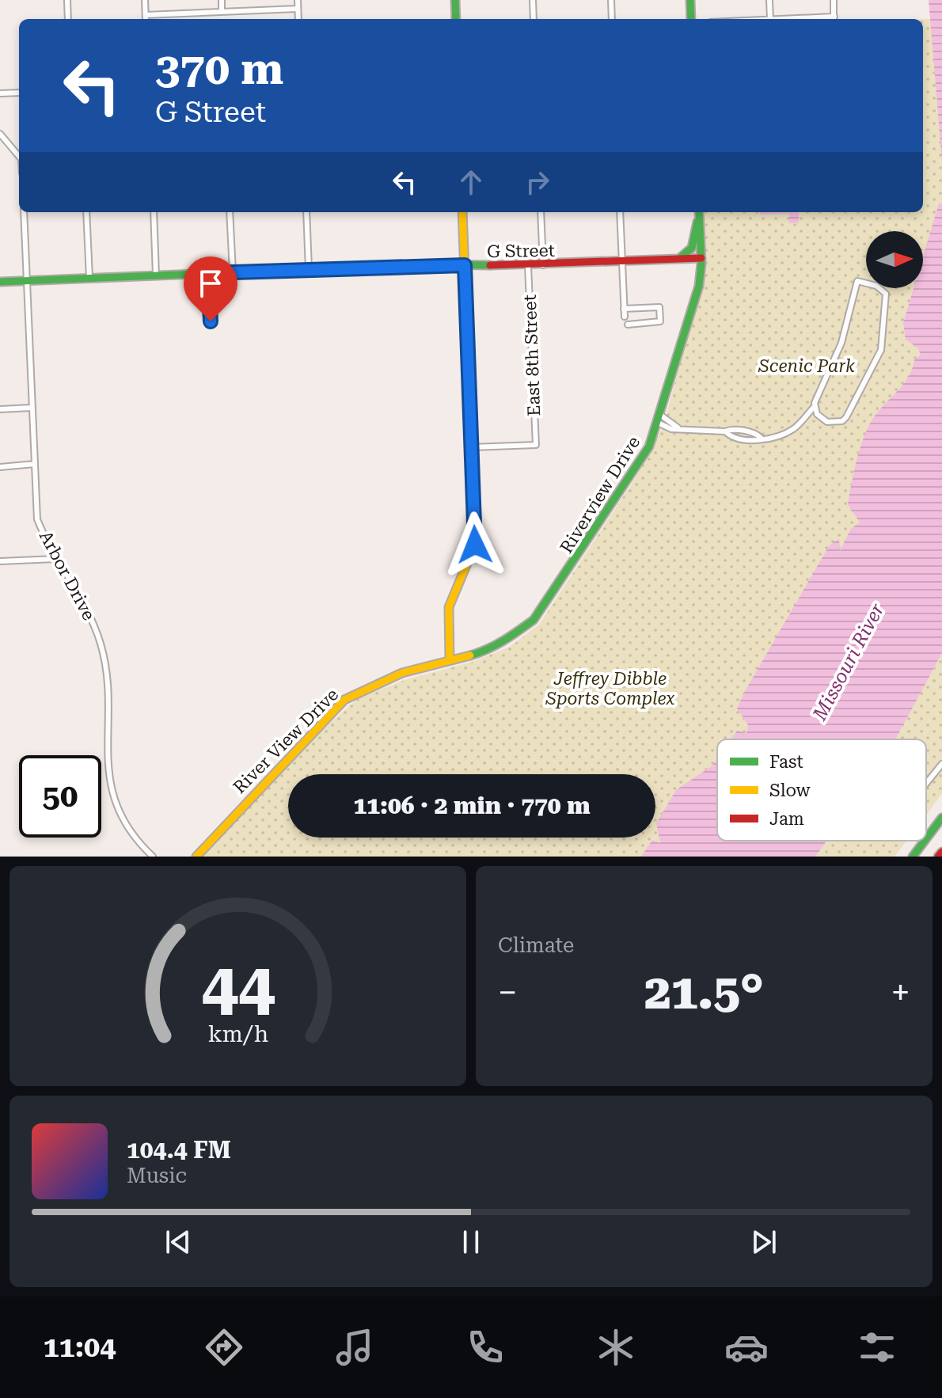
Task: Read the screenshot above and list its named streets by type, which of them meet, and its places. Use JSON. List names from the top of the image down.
{
  "streets": {
    "main road": ["G Street", "Riverview Drive", "River View Drive"],
    "street": ["East 8th Street", "Arbor Drive"]
  },
  "crossings": [
    ["G Street", "East 8th Street"],
    ["G Street", "Riverview Drive"],
    ["G Street", "Arbor Drive"],
    ["Riverview Drive", "River View Drive"]
  ],
  "water": ["Missouri River"],
  "parks": ["Scenic Park", "Jeffrey Dibble Sports Complex"],
  "legend": ["Fast", "Slow", "Jam"],
  "north": "right",
  "page": {
    "turn": ["370 m", "G Street"],
    "limit": "50",
    "trip": "11:06 · 2 min · 770 m",
    "tile": "Climate",
    "heat": ["−", "21.5°", "+"],
    "song": ["104.4 FM", "Music"],
    "tabs": "11:04",
    "gauge": ["44", "km/h"]
  }
}
